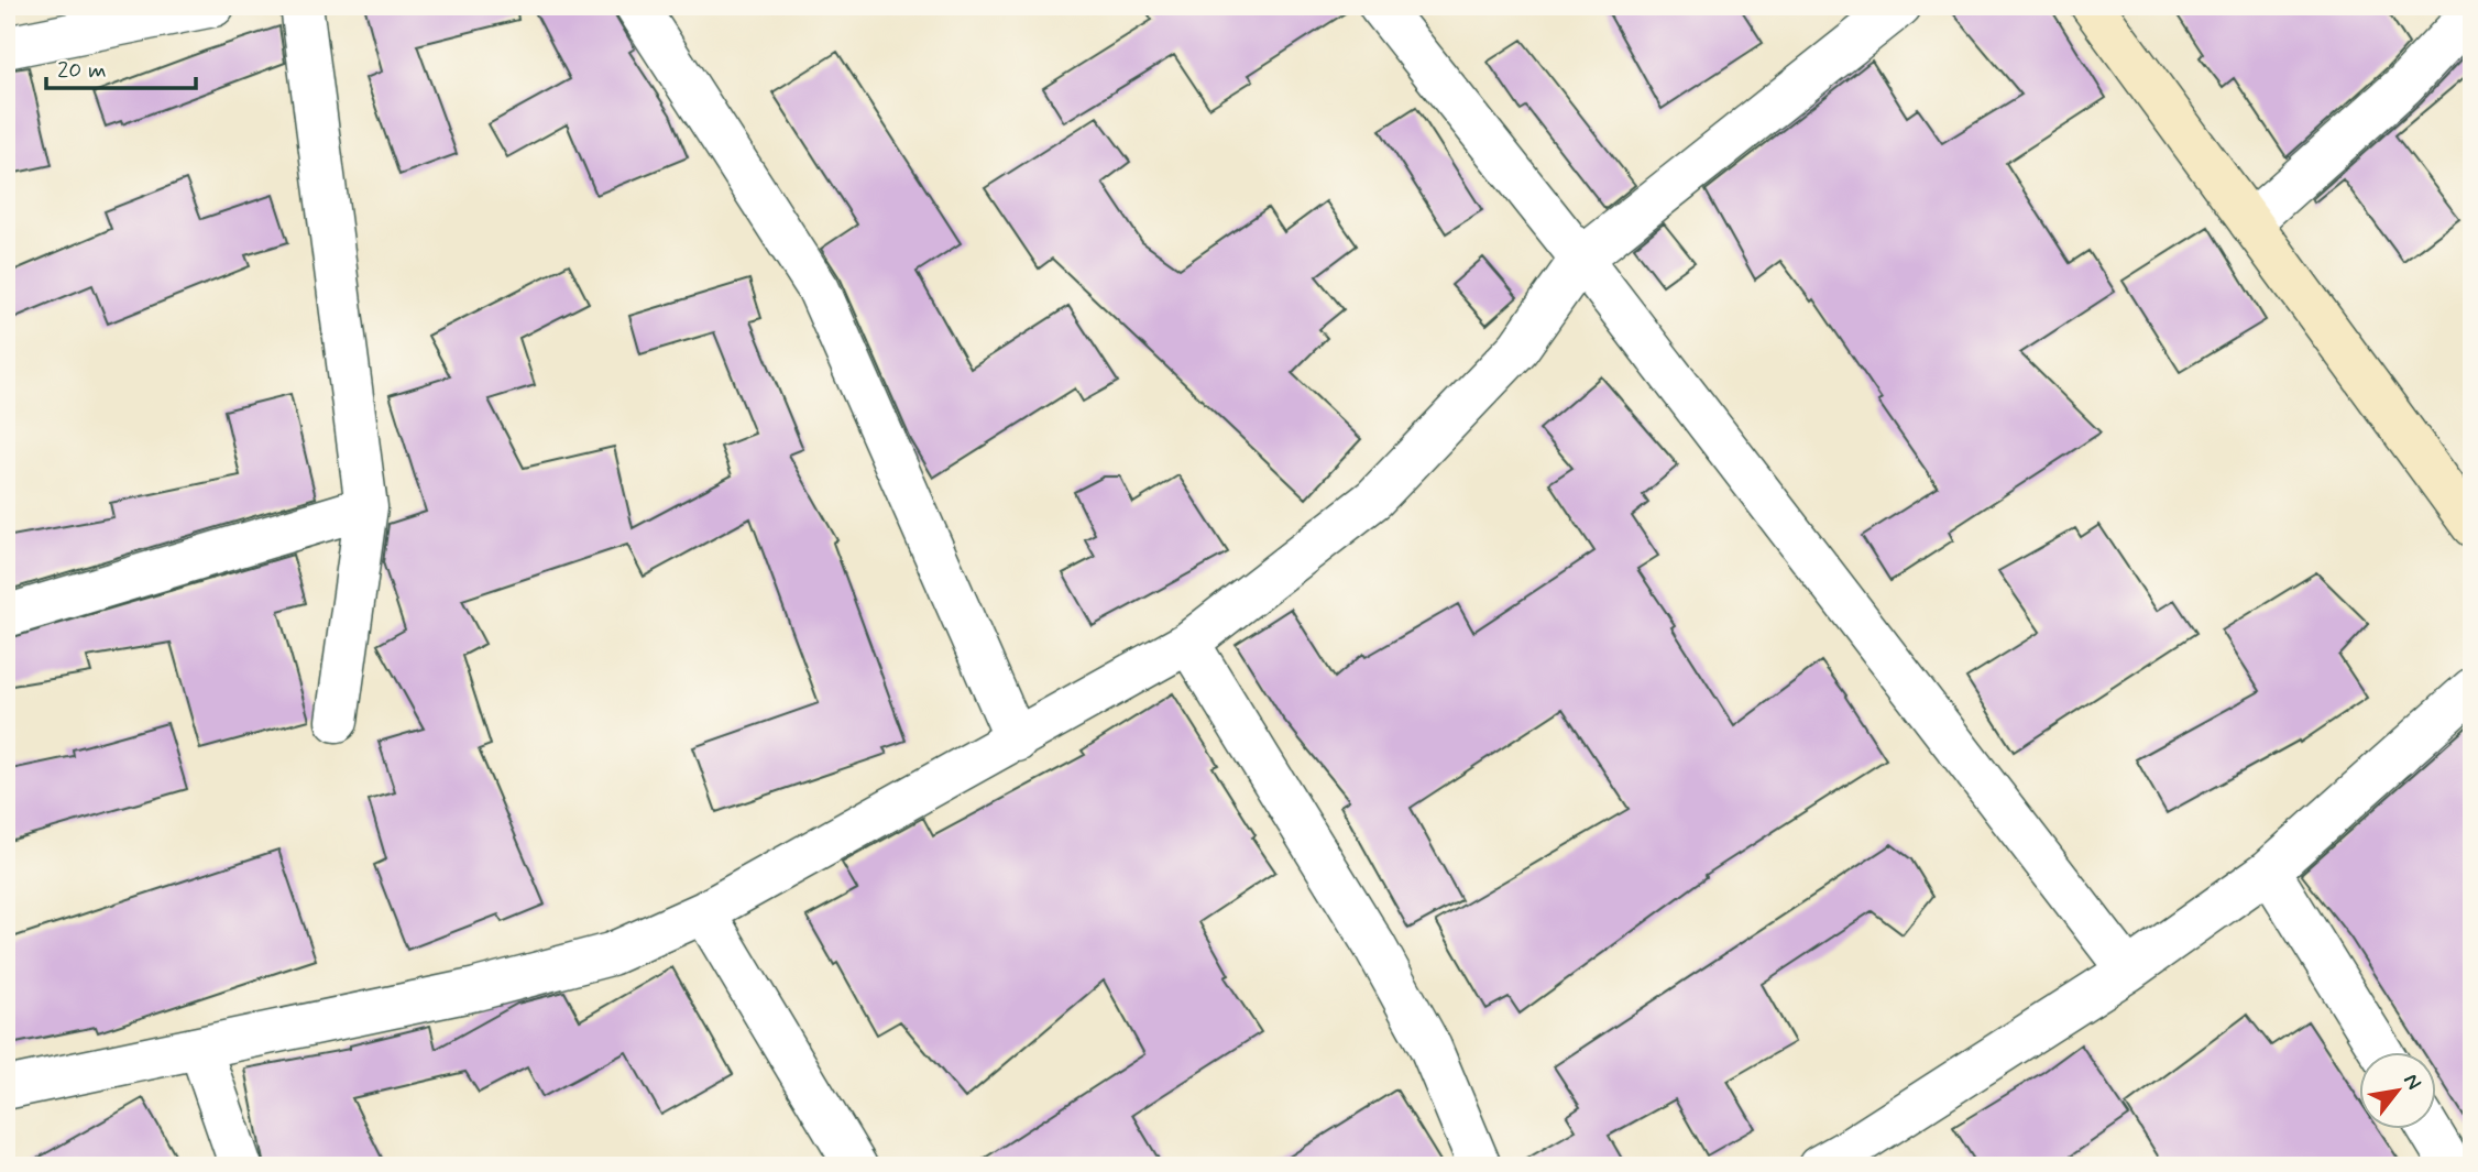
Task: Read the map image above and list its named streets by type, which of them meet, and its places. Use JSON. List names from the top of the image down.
{
  "scale_bar": "20 m",
  "north": "top right"
}
